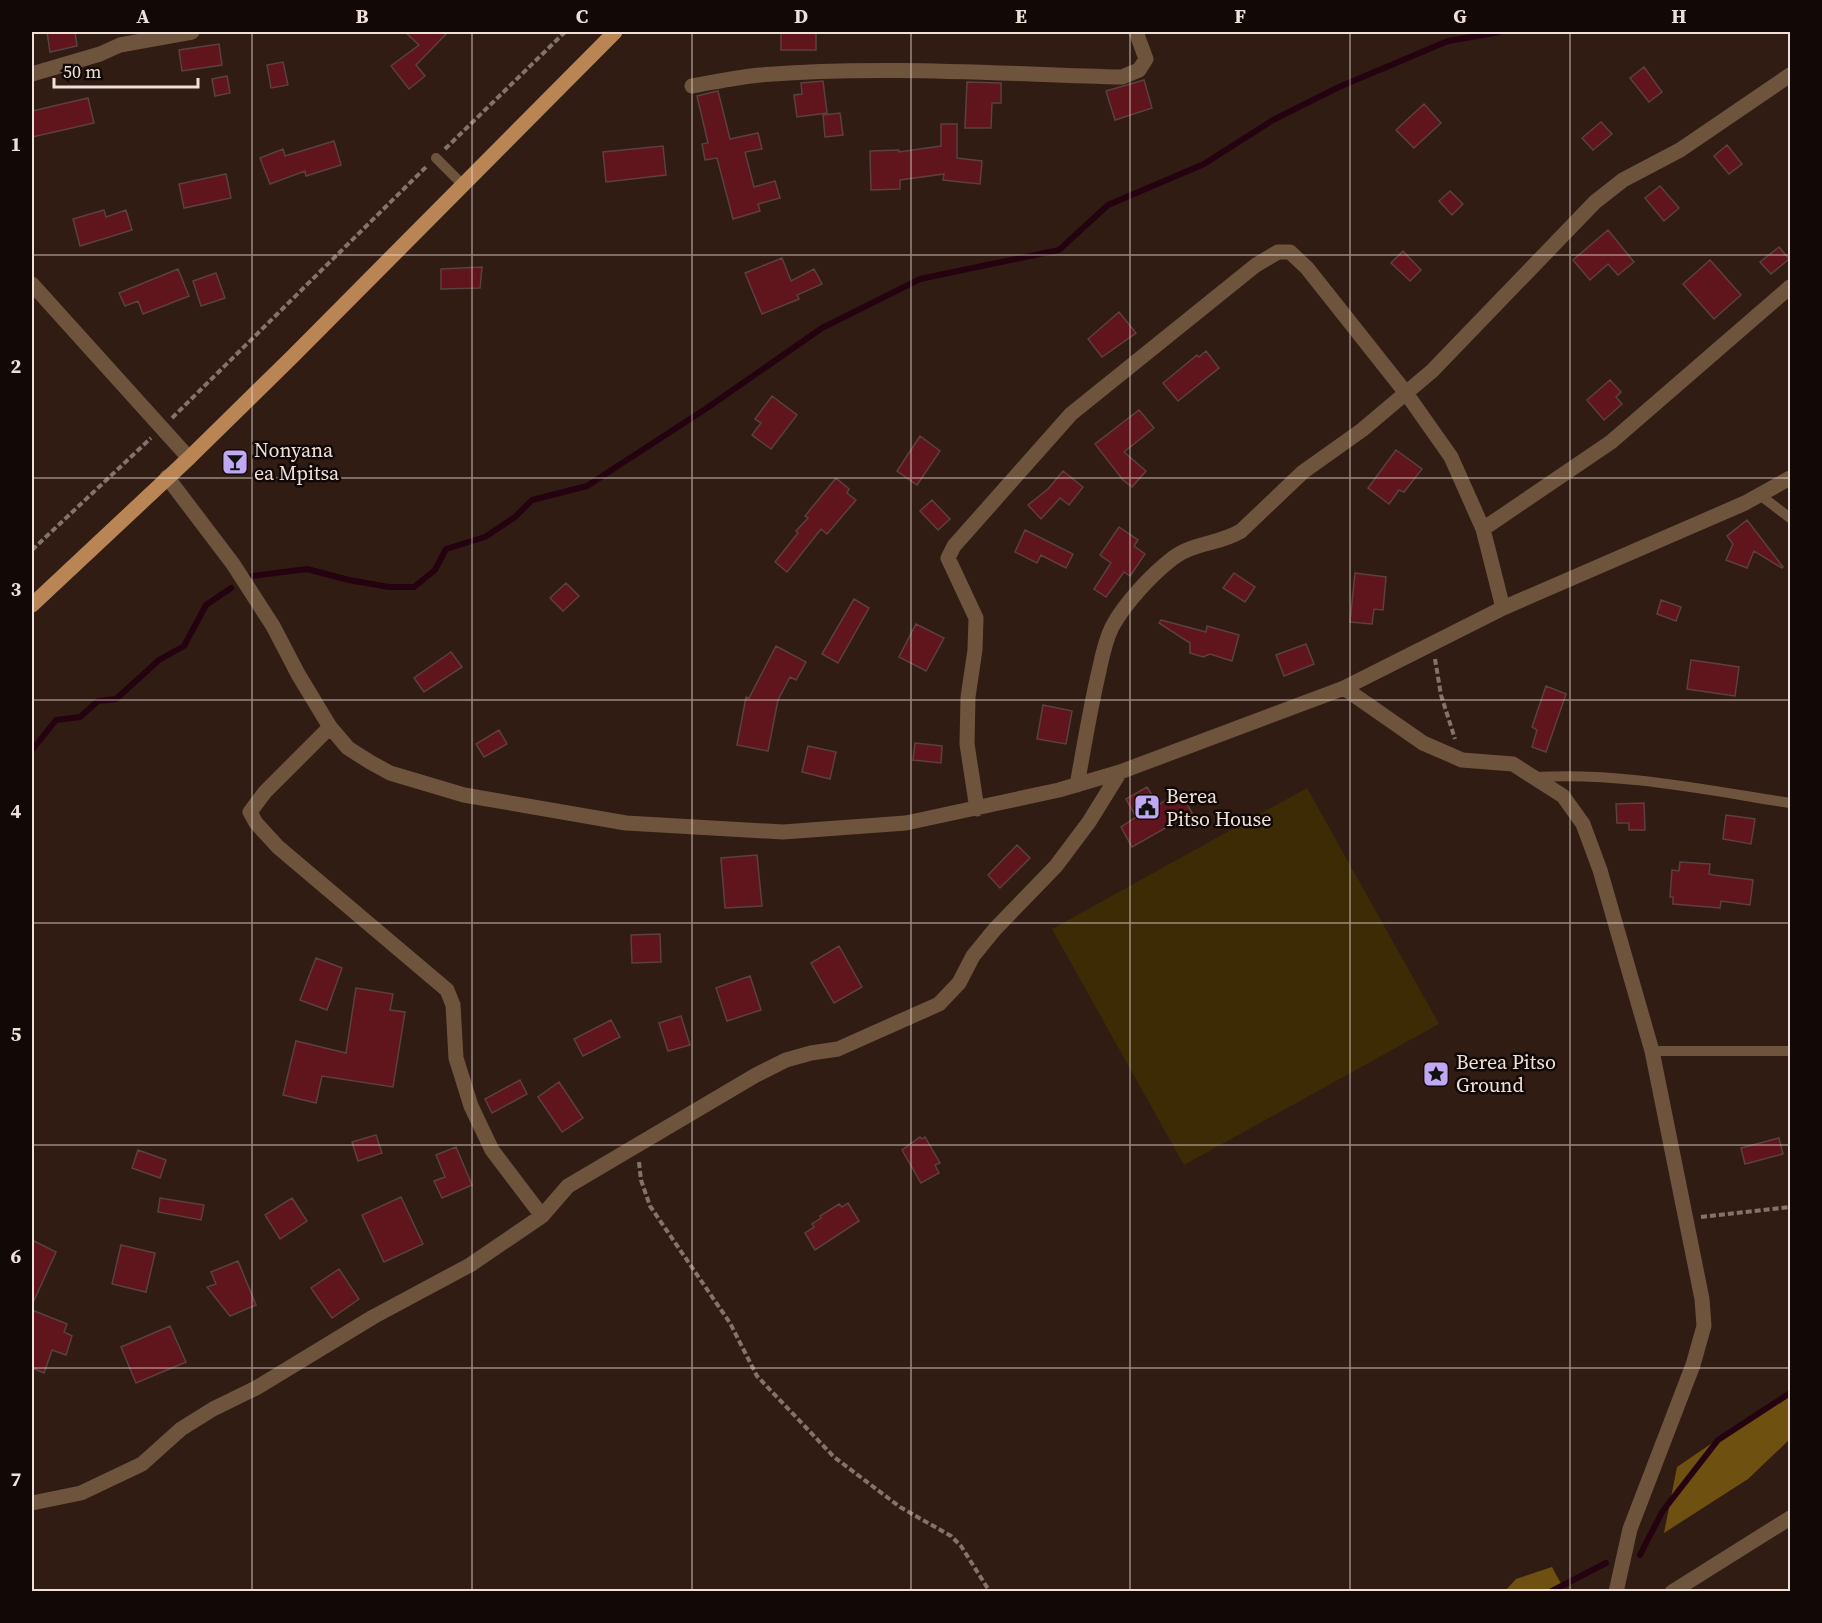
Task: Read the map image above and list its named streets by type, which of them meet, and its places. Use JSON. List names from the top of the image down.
{
  "places": {
    "bar": ["Nonyana ea Mpitsa"],
    "public building": ["Berea Pitso House"],
    "place": ["Berea Pitso Ground"]
  },
  "scale_bar": "50 m",
  "grid": {
    "columns": [
      "A",
      "B",
      "C",
      "D",
      "E",
      "F",
      "G",
      "H"
    ],
    "rows": [
      "1",
      "2",
      "3",
      "4",
      "5",
      "6",
      "7"
    ]
  }
}
